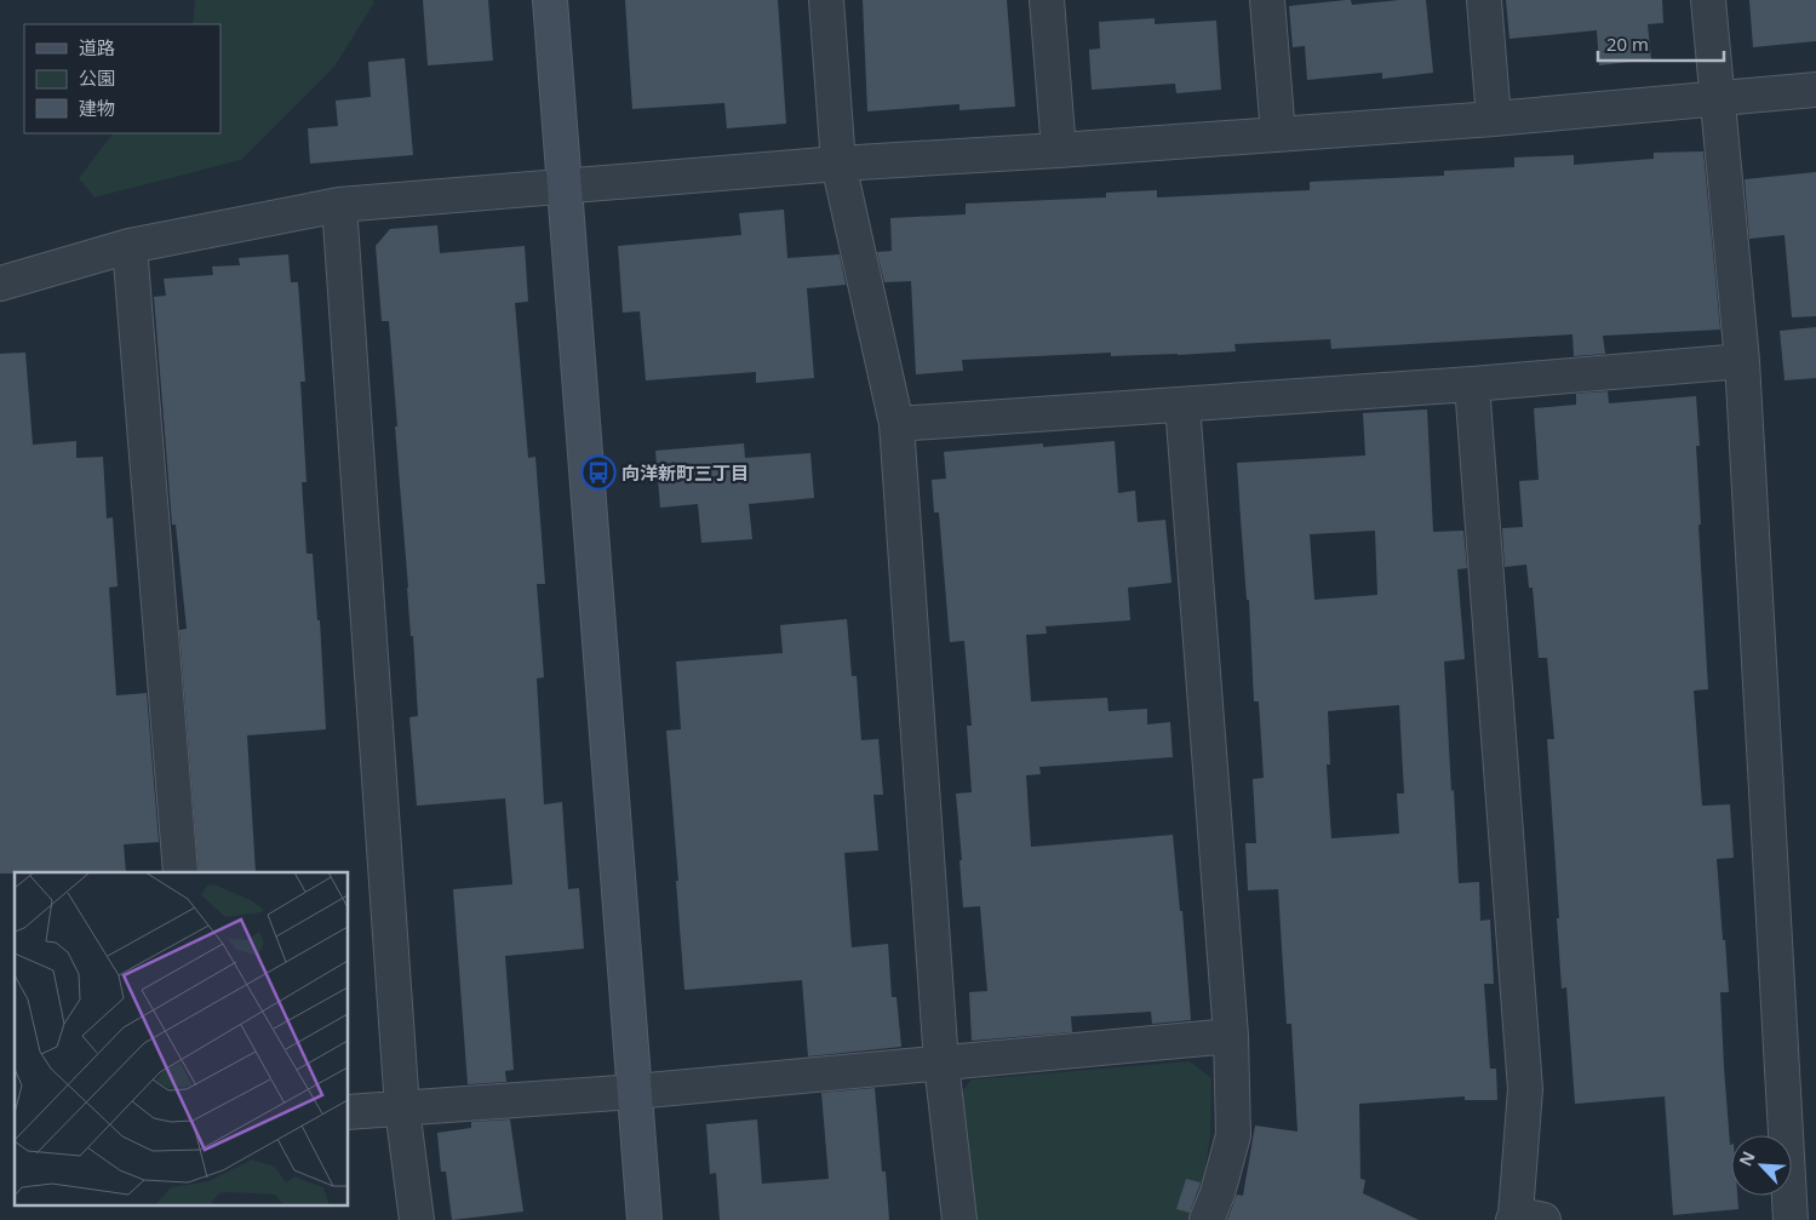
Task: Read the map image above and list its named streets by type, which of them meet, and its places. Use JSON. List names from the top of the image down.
{
  "places": {
    "bus stop": ["向洋新町三丁目"]
  },
  "legend": ["道路", "公園", "建物"],
  "scale_bar": "20 m",
  "north": "top left"
}
